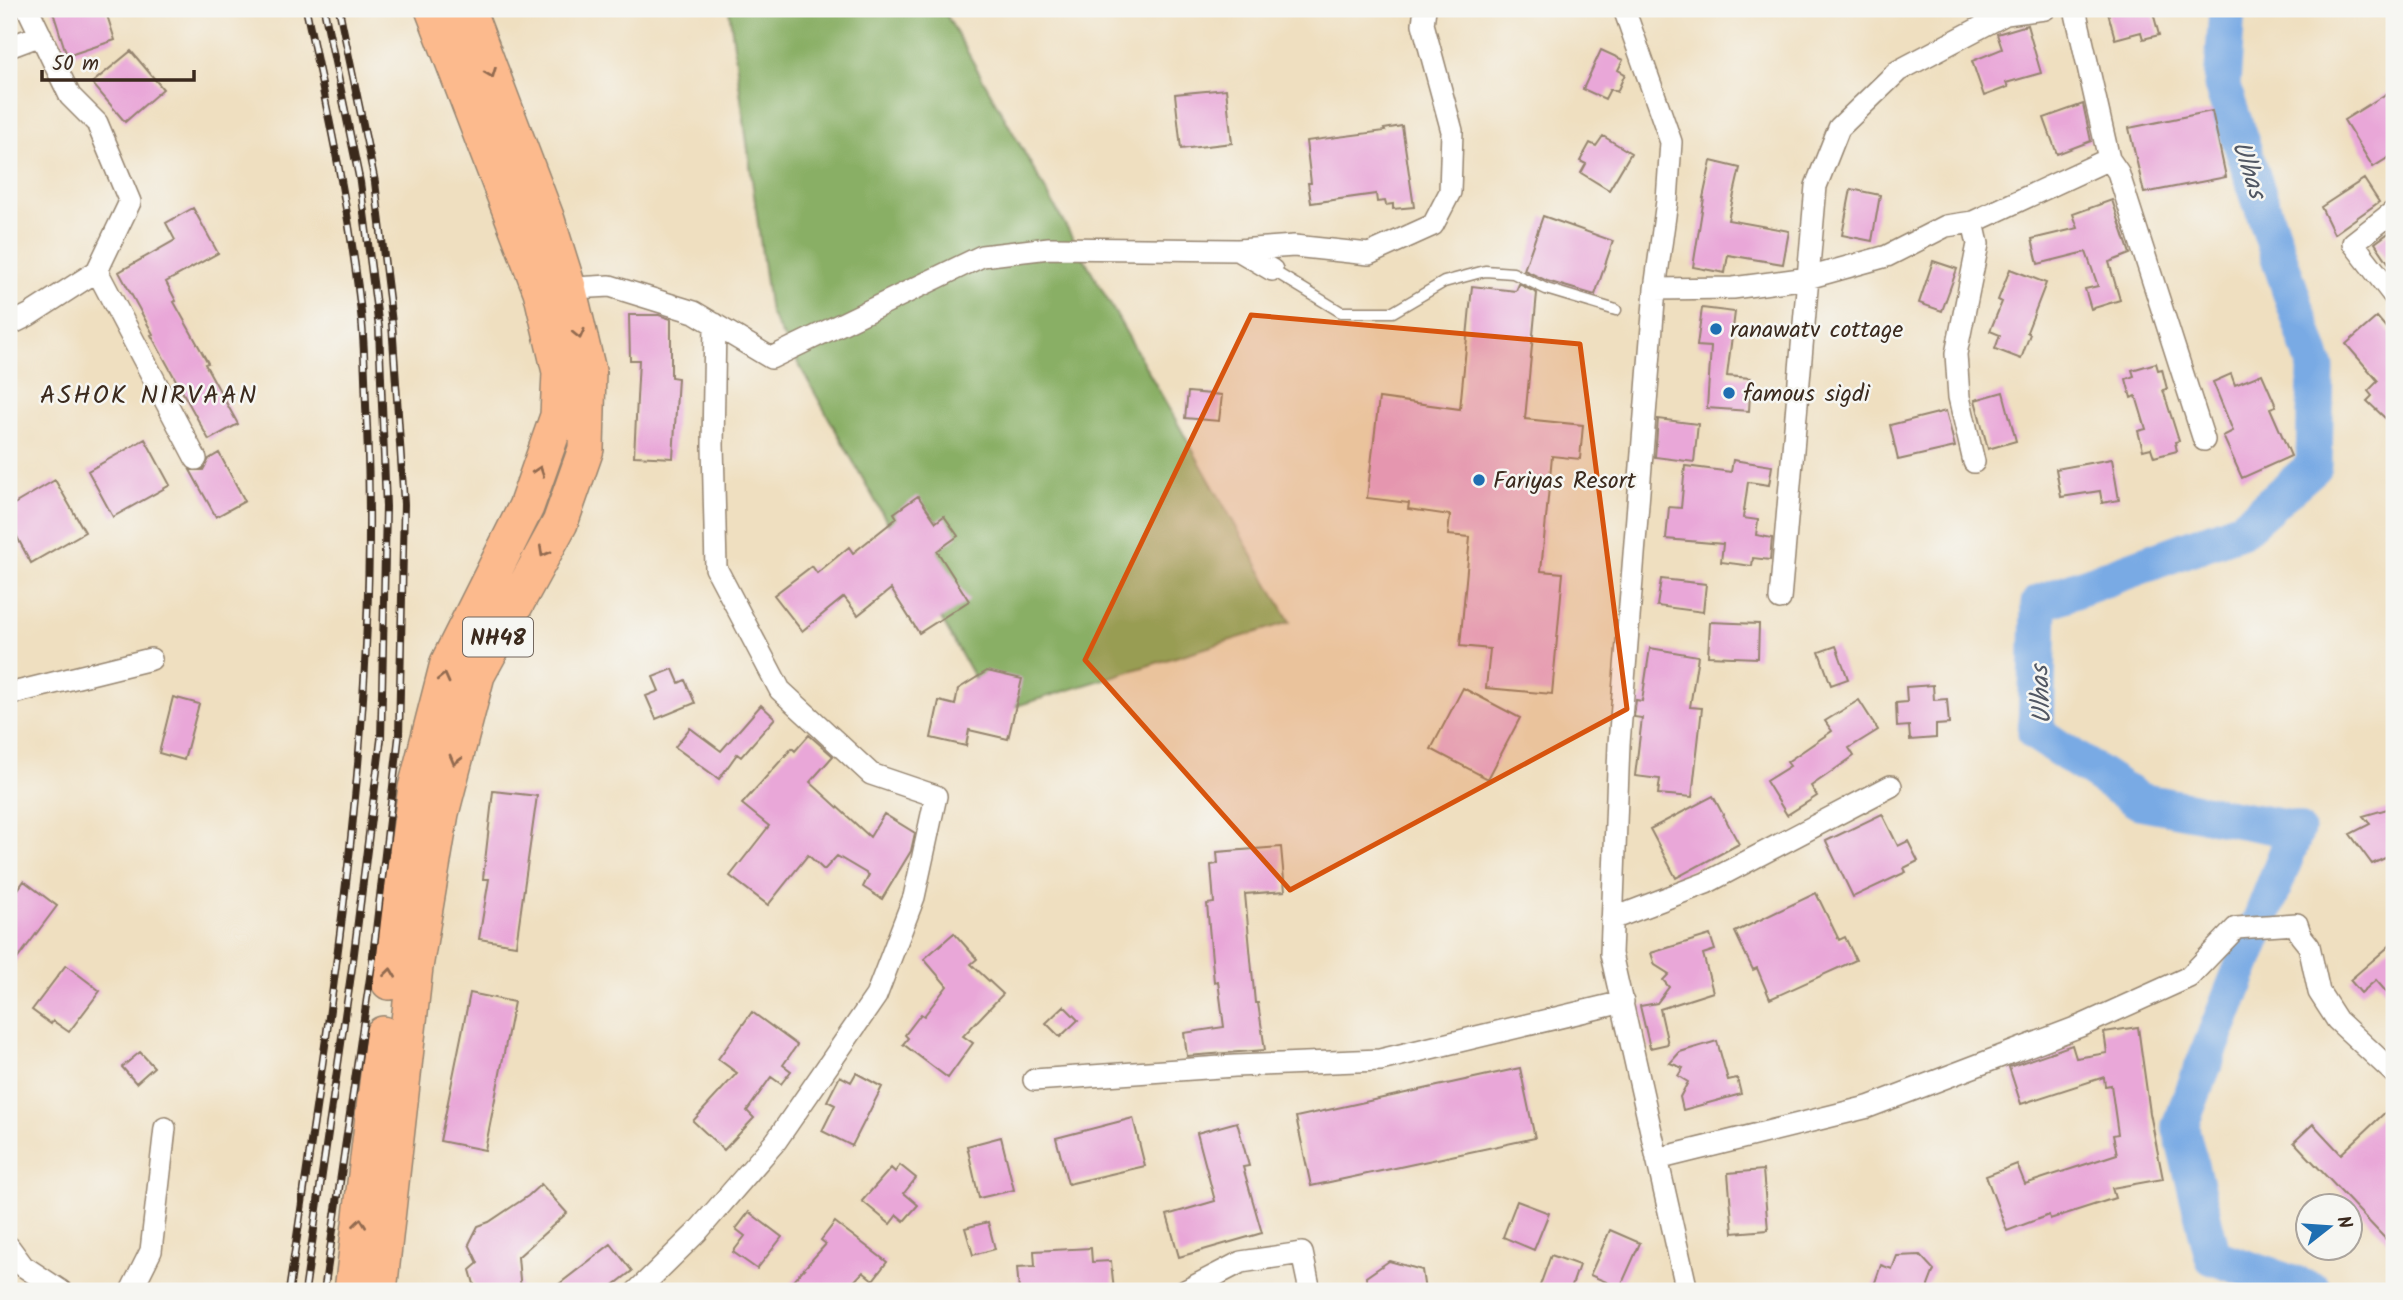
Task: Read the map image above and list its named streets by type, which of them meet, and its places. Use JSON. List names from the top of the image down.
{
  "streets": {
    "highway": ["NH48"]
  },
  "districts": ["ASHOK NIRVAAN"],
  "water": ["Ulhas"],
  "places": ["ranawatv cottage", "famous sigdi", "Fariyas Resort"],
  "scale_bar": "50 m",
  "north": "right"
}
